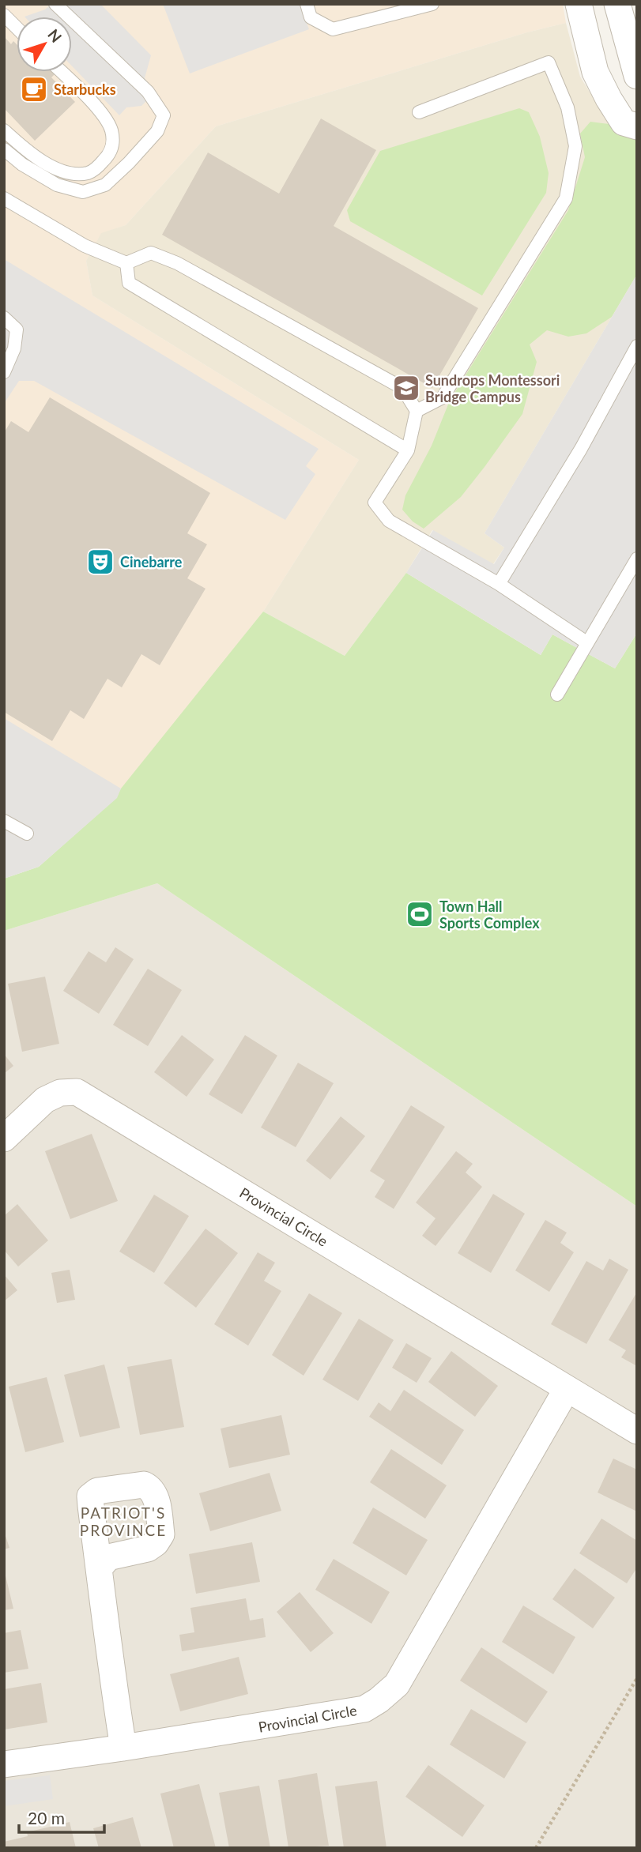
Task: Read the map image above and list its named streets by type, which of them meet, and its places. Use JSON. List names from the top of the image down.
{
  "streets": {
    "street": ["Provincial Circle"]
  },
  "districts": ["PATRIOT'S PROVINCE"],
  "places": {
    "cafe": ["Starbucks"],
    "school or university": ["Sundrops Montessori Bridge Campus"],
    "theatre": ["Cinebarre"],
    "sports": ["Town Hall Sports Complex"]
  },
  "scale_bar": "20 m",
  "north": "top right"
}
